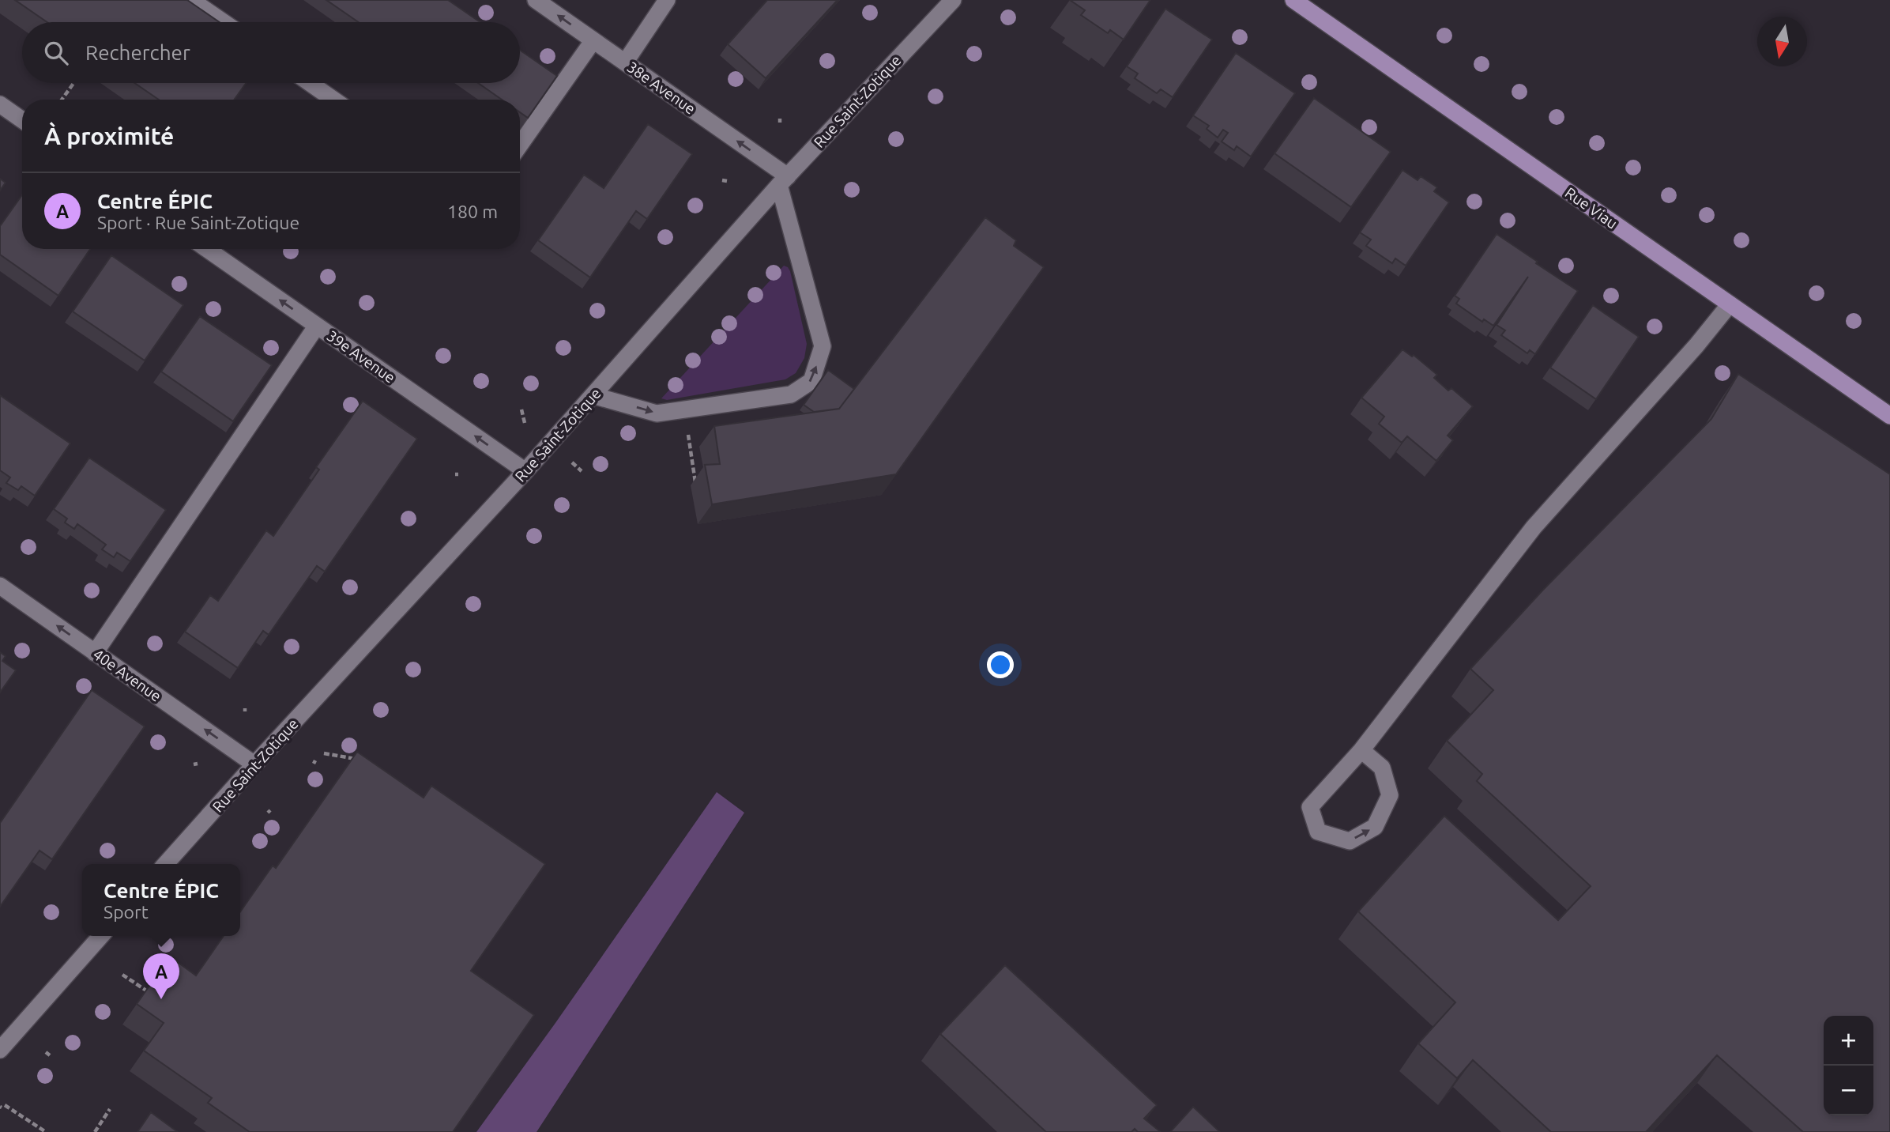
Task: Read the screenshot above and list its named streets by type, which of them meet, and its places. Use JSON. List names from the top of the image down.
{
  "streets": {
    "main road": ["Rue Viau"],
    "street": [
      "38e Avenue",
      "Rue Saint-Zotique",
      "39e Avenue",
      "40e Avenue"
    ]
  },
  "crossings": [
    ["38e Avenue", "Rue Saint-Zotique"],
    ["Rue Saint-Zotique", "39e Avenue"],
    ["Rue Saint-Zotique", "40e Avenue"]
  ],
  "one_way": ["38e Avenue", "39e Avenue", "40e Avenue"],
  "north": "bottom",
  "page": {
    "search": "Rechercher",
    "heading": "À proximité",
    "list": [
      {
        "mark": "A",
        "name": "Centre ÉPIC",
        "note": "Sport · Rue Saint-Zotique",
        "value": "180 m"
      }
    ],
    "popup": ["Centre ÉPIC", "Sport"],
    "pins": "A",
    "map_buttons": ["+", "−"]
  }
}
